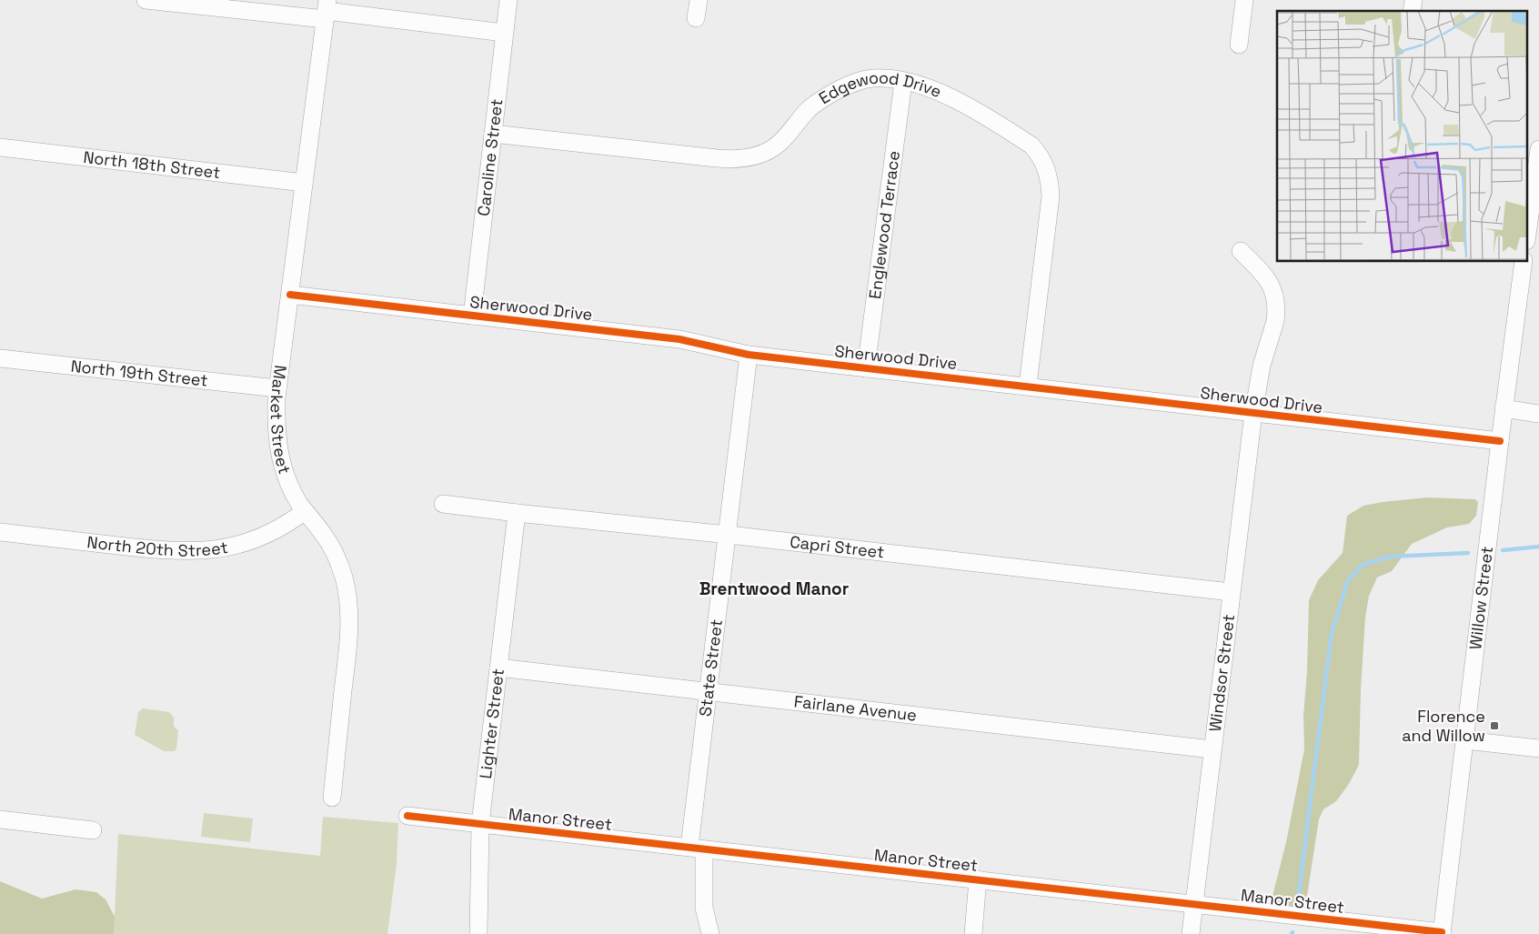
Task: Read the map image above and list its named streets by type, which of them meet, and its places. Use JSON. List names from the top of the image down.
{
  "streets": {
    "street": [
      "Edgewood Drive",
      "Caroline Street",
      "North 18th Street",
      "Englewood Terrace",
      "Sherwood Drive",
      "North 19th Street",
      "Market Street",
      "North 20th Street",
      "Capri Street",
      "Willow Street",
      "State Street",
      "Windsor Street",
      "Fairlane Avenue",
      "Lighter Street",
      "Manor Street"
    ]
  },
  "crossings": [
    ["Edgewood Drive", "Caroline Street"],
    ["Edgewood Drive", "Englewood Terrace"],
    ["Edgewood Drive", "Sherwood Drive"],
    ["Caroline Street", "Sherwood Drive"],
    ["North 18th Street", "Market Street"],
    ["Englewood Terrace", "Sherwood Drive"],
    ["Sherwood Drive", "Market Street"],
    ["Sherwood Drive", "Willow Street"],
    ["Sherwood Drive", "State Street"],
    ["Sherwood Drive", "Windsor Street"],
    ["North 19th Street", "Market Street"],
    ["Market Street", "North 20th Street"],
    ["Capri Street", "State Street"],
    ["Capri Street", "Windsor Street"],
    ["Capri Street", "Lighter Street"],
    ["Willow Street", "Manor Street"],
    ["State Street", "Fairlane Avenue"],
    ["State Street", "Manor Street"],
    ["Windsor Street", "Fairlane Avenue"],
    ["Windsor Street", "Manor Street"],
    ["Fairlane Avenue", "Lighter Street"],
    ["Lighter Street", "Manor Street"]
  ],
  "districts": ["Brentwood Manor"],
  "places": {
    "transit": ["Florence and Willow"]
  }
}
